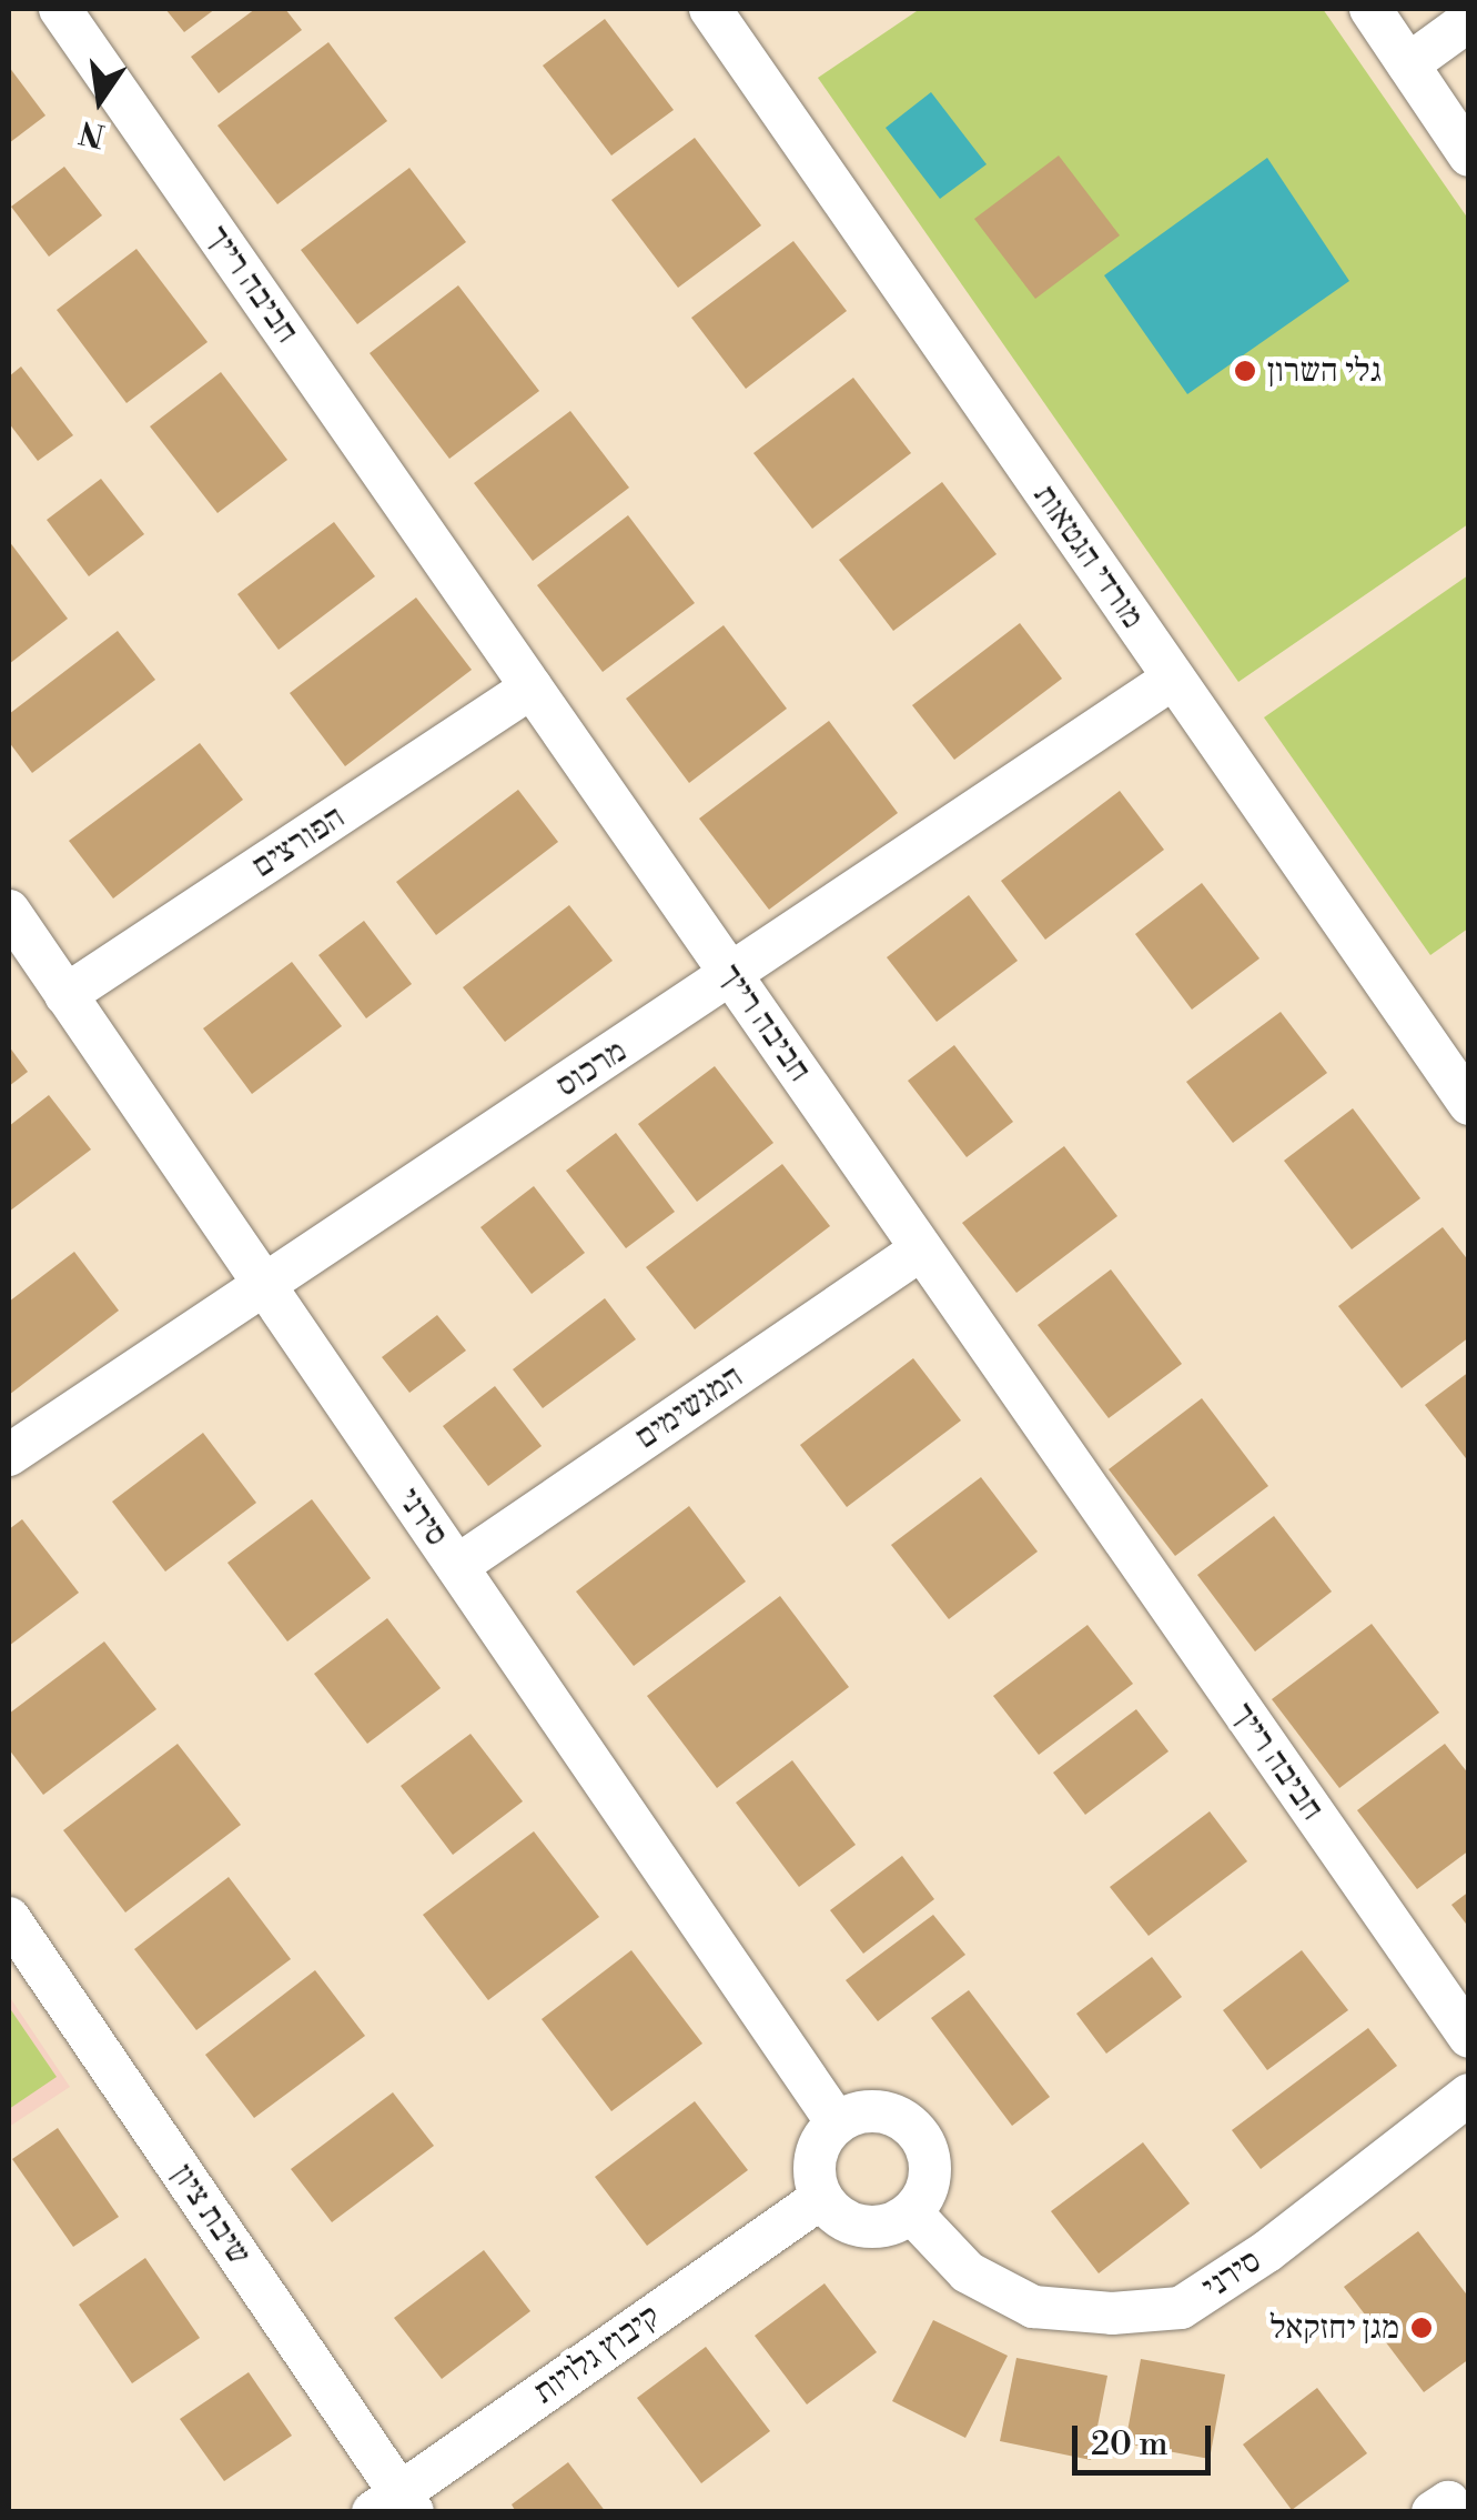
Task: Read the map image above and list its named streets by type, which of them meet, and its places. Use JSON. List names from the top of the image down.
{
  "streets": {
    "street": [
      "חביבה רייך",
      "מורדי הגטאות",
      "הפורצים",
      "מרכוס",
      "המגשימים",
      "סירני",
      "שיבת ציון",
      "קיבוץ גלויות"
    ]
  },
  "crossings": [
    ["חביבה רייך", "הפורצים"],
    ["חביבה רייך", "מרכוס"],
    ["חביבה רייך", "המגשימים"],
    ["מורדי הגטאות", "מרכוס"],
    ["הפורצים", "סירני"],
    ["מרכוס", "סירני"],
    ["המגשימים", "סירני"],
    ["סירני", "קיבוץ גלויות"],
    ["שיבת ציון", "קיבוץ גלויות"]
  ],
  "places": ["גלי השרון", "מגן יחזקאל"],
  "scale_bar": "20 m",
  "north": "bottom"
}
